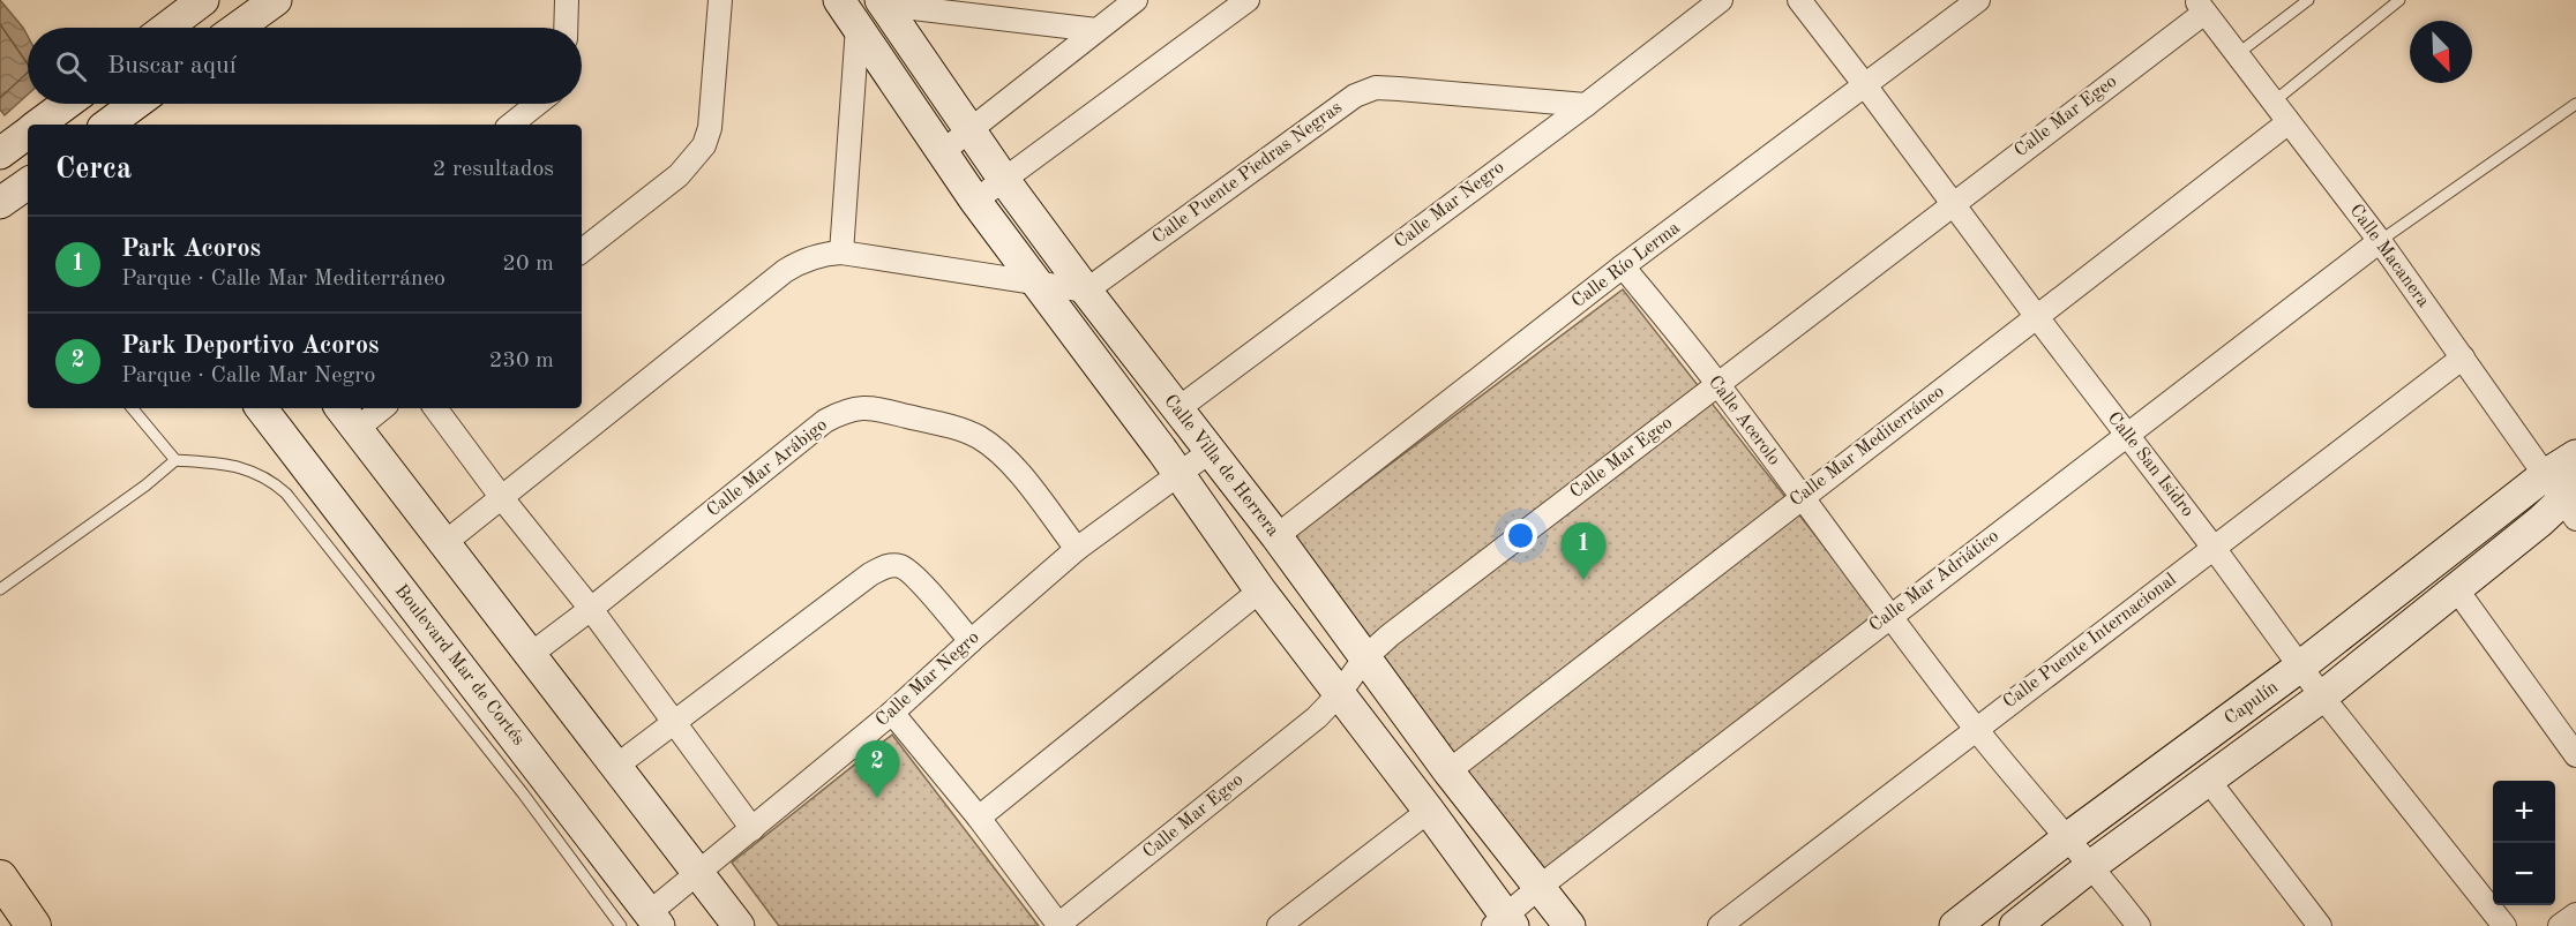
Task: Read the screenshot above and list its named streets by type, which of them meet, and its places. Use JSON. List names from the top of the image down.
{
  "streets": {
    "street": [
      "Calle Mar Egeo",
      "Calle Puente Piedras Negras",
      "Calle Mar Negro",
      "Calle Macanera",
      "Calle Río Lerma",
      "Calle Acerolo",
      "Calle Mar Mediterráneo",
      "Calle San Isidro",
      "Calle Villa de Herrera",
      "Calle Mar Arábigo",
      "Calle Mar Adriático",
      "Calle Puente Internacional",
      "Boulevard Mar de Cortés",
      "Capulín"
    ]
  },
  "crossings": [
    ["Calle Mar Egeo", "Calle Macanera"],
    ["Calle Mar Egeo", "Calle Acerolo"],
    ["Calle Mar Egeo", "Calle San Isidro"],
    ["Calle Mar Egeo", "Calle Villa de Herrera"],
    ["Calle Puente Piedras Negras", "Calle Mar Negro"],
    ["Calle Puente Piedras Negras", "Calle Villa de Herrera"],
    ["Calle Mar Negro", "Calle Villa de Herrera"],
    ["Calle Mar Negro", "Calle Mar Arábigo"],
    ["Calle Mar Negro", "Boulevard Mar de Cortés"],
    ["Calle Macanera", "Calle Mar Mediterráneo"],
    ["Calle Macanera", "Calle Mar Adriático"],
    ["Calle Macanera", "Calle Puente Internacional"],
    ["Calle Macanera", "Capulín"],
    ["Calle Río Lerma", "Calle Acerolo"],
    ["Calle Río Lerma", "Calle San Isidro"],
    ["Calle Río Lerma", "Calle Villa de Herrera"],
    ["Calle Acerolo", "Calle Mar Mediterráneo"],
    ["Calle Acerolo", "Calle Mar Adriático"],
    ["Calle Acerolo", "Calle Puente Internacional"],
    ["Calle Acerolo", "Capulín"],
    ["Calle Mar Mediterráneo", "Calle San Isidro"],
    ["Calle Mar Mediterráneo", "Calle Villa de Herrera"],
    ["Calle San Isidro", "Calle Mar Adriático"],
    ["Calle San Isidro", "Calle Puente Internacional"],
    ["Calle San Isidro", "Capulín"],
    ["Calle Villa de Herrera", "Calle Mar Adriático"]
  ],
  "north": "bottom right",
  "page": {
    "search": "Buscar aquí",
    "heading": ["Cerca", "2 resultados"],
    "list": [
      {
        "mark": "1",
        "name": "Park Acoros",
        "note": "Parque · Calle Mar Mediterráneo",
        "value": "20 m"
      },
      {
        "mark": "2",
        "name": "Park Deportivo Acoros",
        "note": "Parque · Calle Mar Negro",
        "value": "230 m"
      }
    ],
    "pins": ["1", "2"],
    "map_buttons": ["+", "−"]
  }
}
